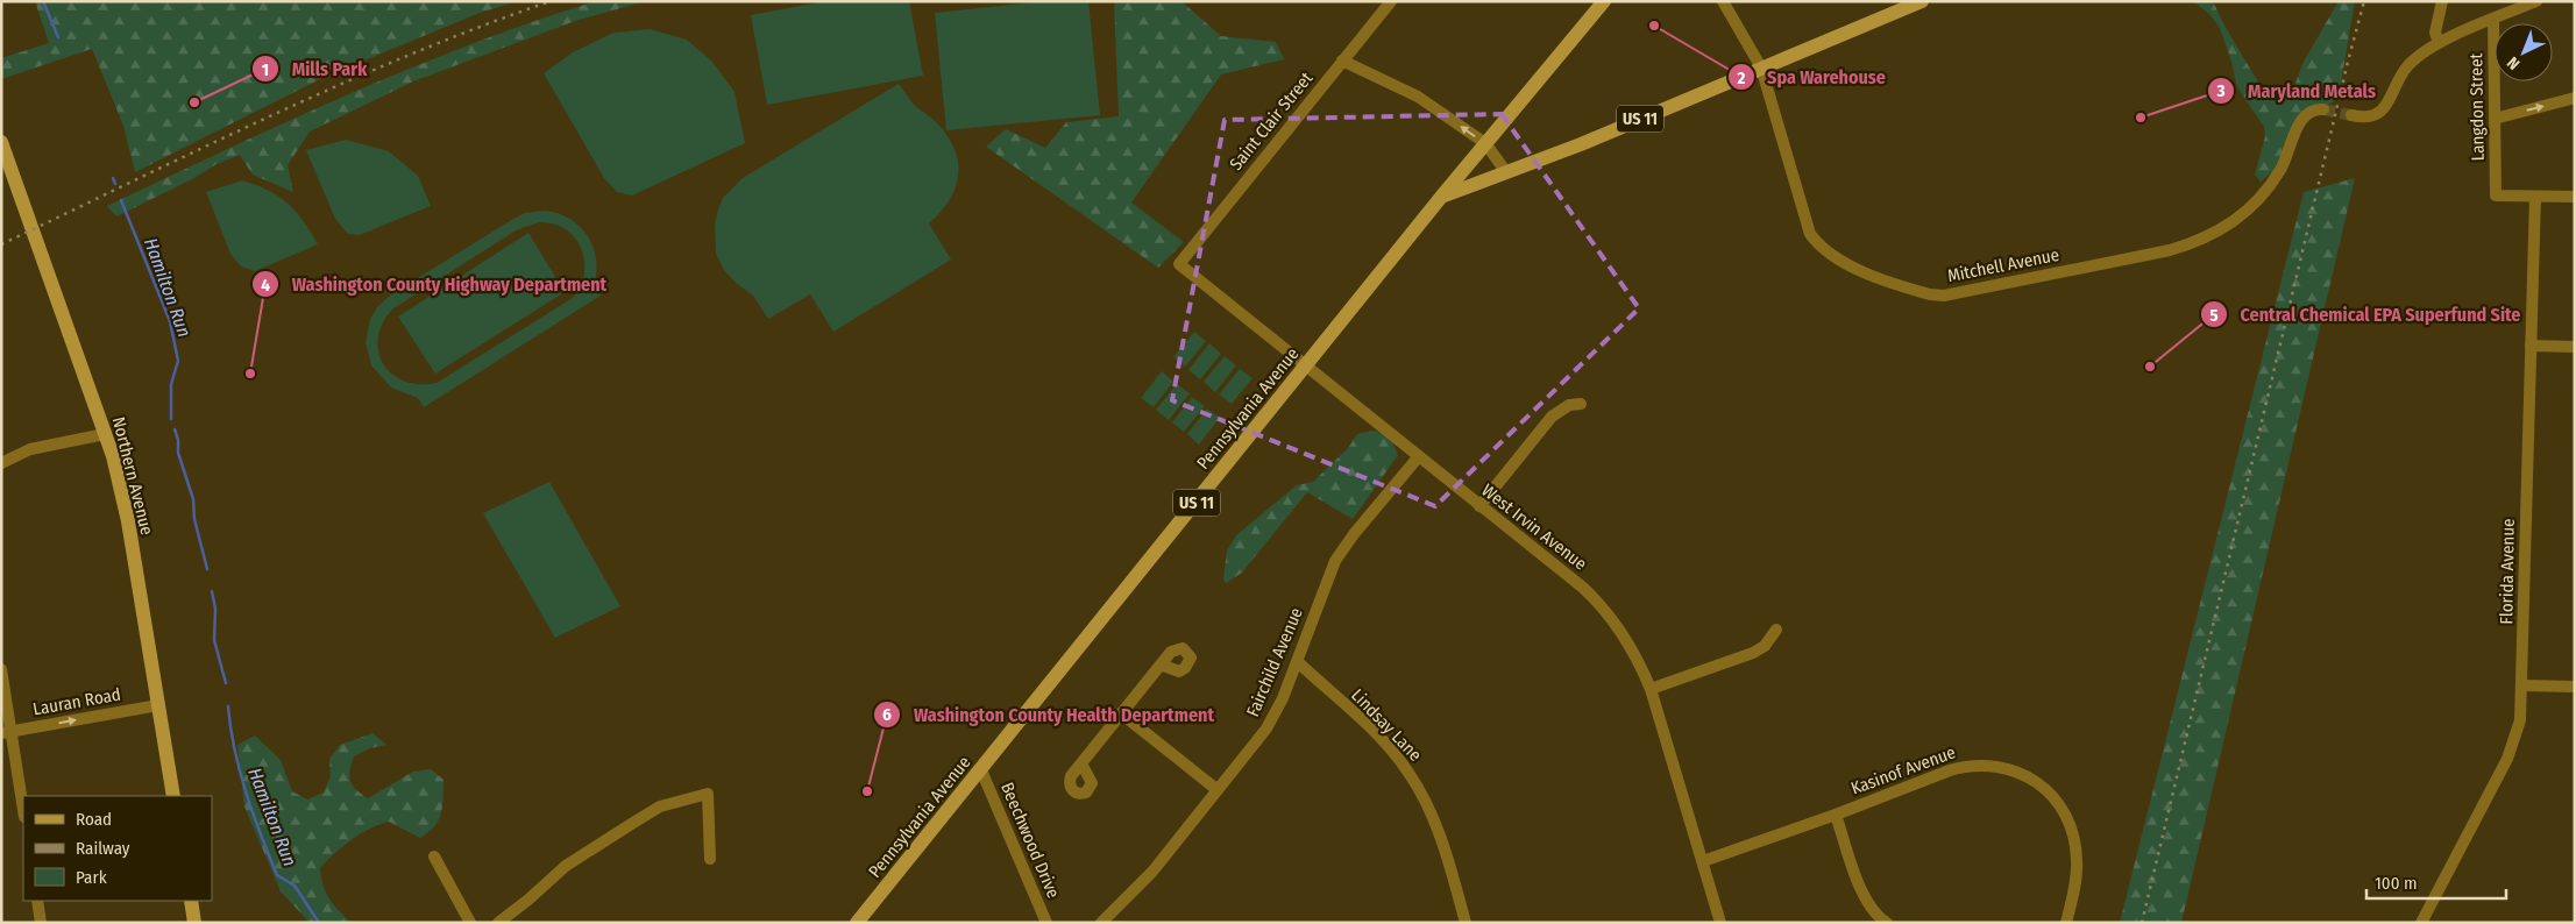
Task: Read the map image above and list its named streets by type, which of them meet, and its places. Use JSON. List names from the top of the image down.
{
  "streets": {
    "main road": ["US 11", "Pennsylvania Avenue", "Northern Avenue"],
    "street": [
      "Langdon Street",
      "Saint Clair Street",
      "Mitchell Avenue",
      "West Irvin Avenue",
      "Florida Avenue",
      "Fairchild Avenue",
      "Lauran Road",
      "Lindsay Lane",
      "Kasinof Avenue",
      "Beechwood Drive"
    ]
  },
  "crossings": [
    ["Langdon Street", "Florida Avenue"],
    ["US 11", "Mitchell Avenue"],
    ["US 11", "Pennsylvania Avenue"],
    ["Saint Clair Street", "West Irvin Avenue"],
    ["Pennsylvania Avenue", "West Irvin Avenue"],
    ["Pennsylvania Avenue", "Beechwood Drive"],
    ["Northern Avenue", "Lauran Road"],
    ["West Irvin Avenue", "Fairchild Avenue"],
    ["West Irvin Avenue", "Kasinof Avenue"],
    ["Fairchild Avenue", "Lindsay Lane"]
  ],
  "one_way": ["Lauran Road"],
  "water": ["Hamilton Run"],
  "places": [
    "Spa Warehouse",
    "Mills Park",
    "Maryland Metals",
    "Central Chemical EPA Superfund Site",
    "Washington County Highway Department",
    "Washington County Health Department"
  ],
  "legend": ["Road", "Railway", "Park"],
  "scale_bar": "100 m",
  "north": "bottom left"
}
